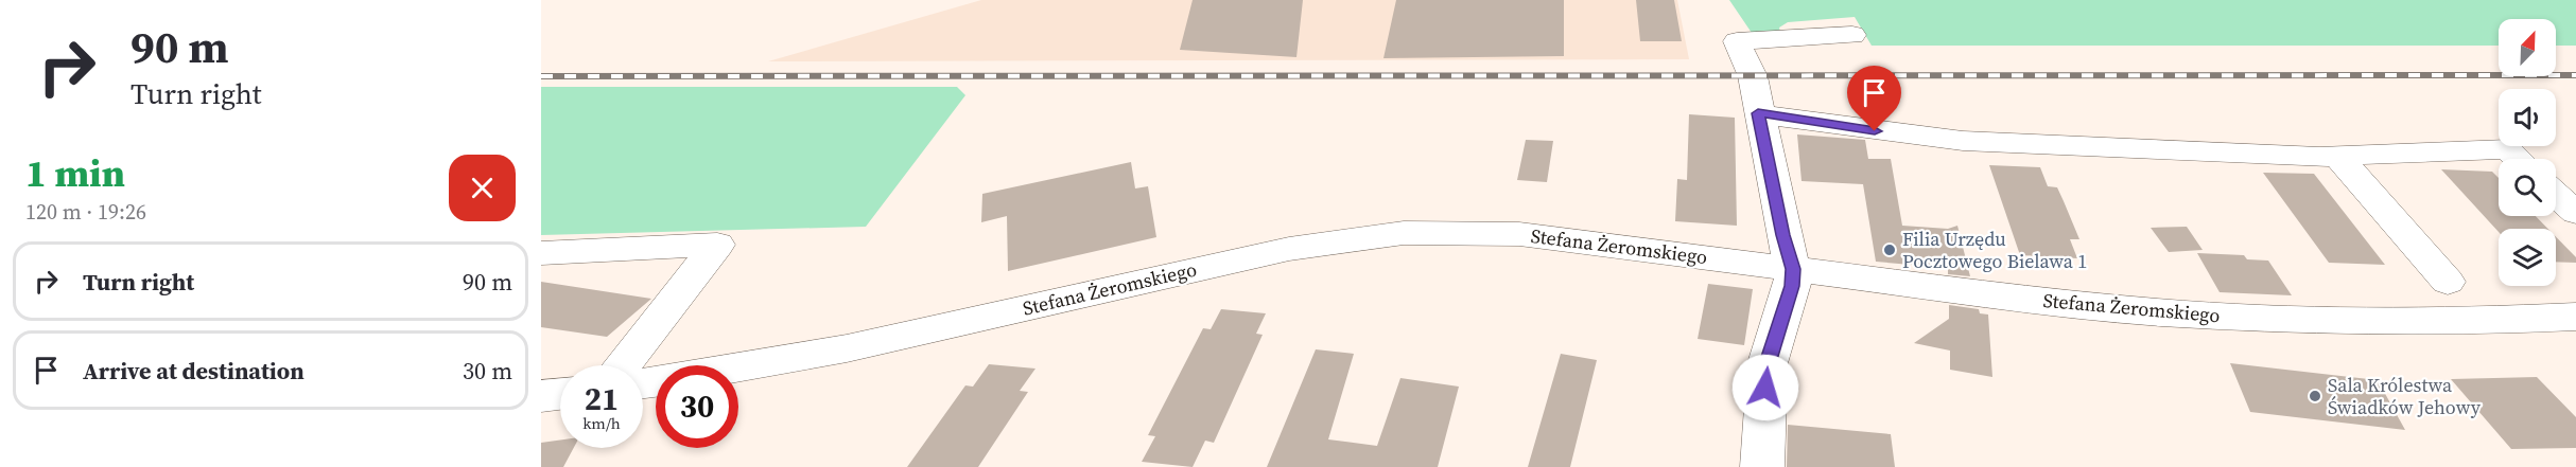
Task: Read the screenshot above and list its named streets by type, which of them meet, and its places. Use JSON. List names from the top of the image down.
{
  "streets": {
    "street": ["Stefana Żeromskiego"]
  },
  "places": ["Filia Urzędu Pocztowego Bielawa 1", "Sala Królestwa Świadków Jehowy"],
  "north": "top right",
  "page": {
    "turn": ["90 m", "Turn right"],
    "heading": ["1 min", "120 m · 19:26"],
    "list": [
      {
        "name": "Turn right",
        "value": "90 m"
      },
      {
        "name": "Arrive at destination",
        "value": "30 m"
      }
    ],
    "speed": "21 km/h",
    "limit": "30"
  }
}
